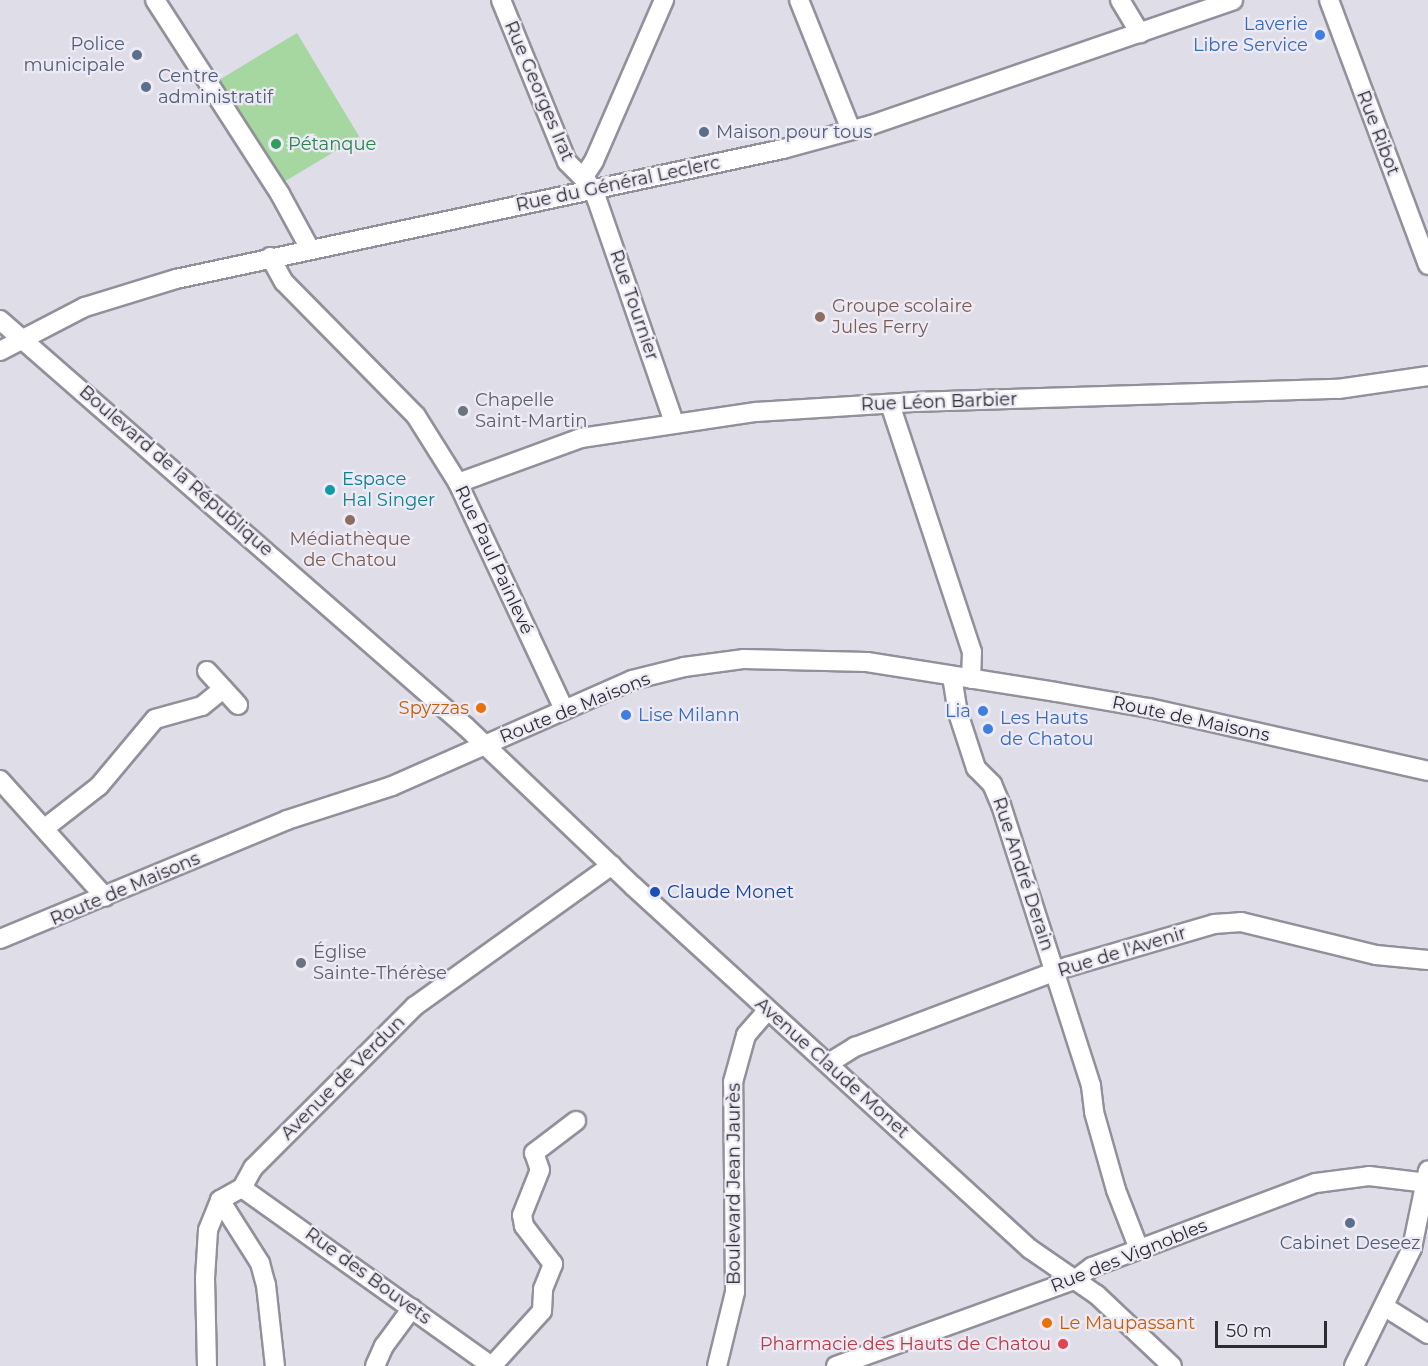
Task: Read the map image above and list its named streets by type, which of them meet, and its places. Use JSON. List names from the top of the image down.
{
  "streets": {
    "street": [
      "Rue Georges Irat",
      "Rue Ribot",
      "Rue du Général Leclerc",
      "Rue Tournier",
      "Rue Léon Barbier",
      "Boulevard de la République",
      "Rue Paul Painlevé",
      "Route de Maisons",
      "Rue André Derain",
      "Rue de l'Avenir",
      "Avenue Claude Monet",
      "Avenue de Verdun",
      "Boulevard Jean Jaurès",
      "Rue des Vignobles",
      "Rue des Bouvets"
    ]
  },
  "crossings": [
    ["Rue Georges Irat", "Rue du Général Leclerc"],
    ["Rue Georges Irat", "Rue Tournier"],
    ["Rue du Général Leclerc", "Rue Tournier"],
    ["Rue du Général Leclerc", "Boulevard de la République"],
    ["Rue du Général Leclerc", "Rue Paul Painlevé"],
    ["Rue Tournier", "Rue Léon Barbier"],
    ["Rue Léon Barbier", "Rue Paul Painlevé"],
    ["Boulevard de la République", "Route de Maisons"],
    ["Rue Paul Painlevé", "Route de Maisons"],
    ["Route de Maisons", "Rue André Derain"],
    ["Rue André Derain", "Rue de l'Avenir"],
    ["Rue André Derain", "Rue des Vignobles"],
    ["Rue de l'Avenir", "Avenue Claude Monet"],
    ["Avenue Claude Monet", "Avenue de Verdun"],
    ["Avenue Claude Monet", "Boulevard Jean Jaurès"],
    ["Avenue Claude Monet", "Rue des Vignobles"],
    ["Avenue de Verdun", "Rue des Bouvets"]
  ],
  "places": [
    "Laverie Libre Service",
    "Police municipale",
    "Centre administratif",
    "Maison pour tous",
    "Pétanque",
    "Groupe scolaire Jules Ferry",
    "Chapelle Saint-Martin",
    "Espace Hal Singer",
    "Médiathèque de Chatou",
    "Spyzzas",
    "Lia",
    "Lise Milann",
    "Les Hauts de Chatou",
    "Claude Monet",
    "Église Sainte-Thérèse",
    "Cabinet Deseez",
    "Le Maupassant",
    "Pharmacie des Hauts de Chatou"
  ],
  "scale_bar": "50 m"
}
